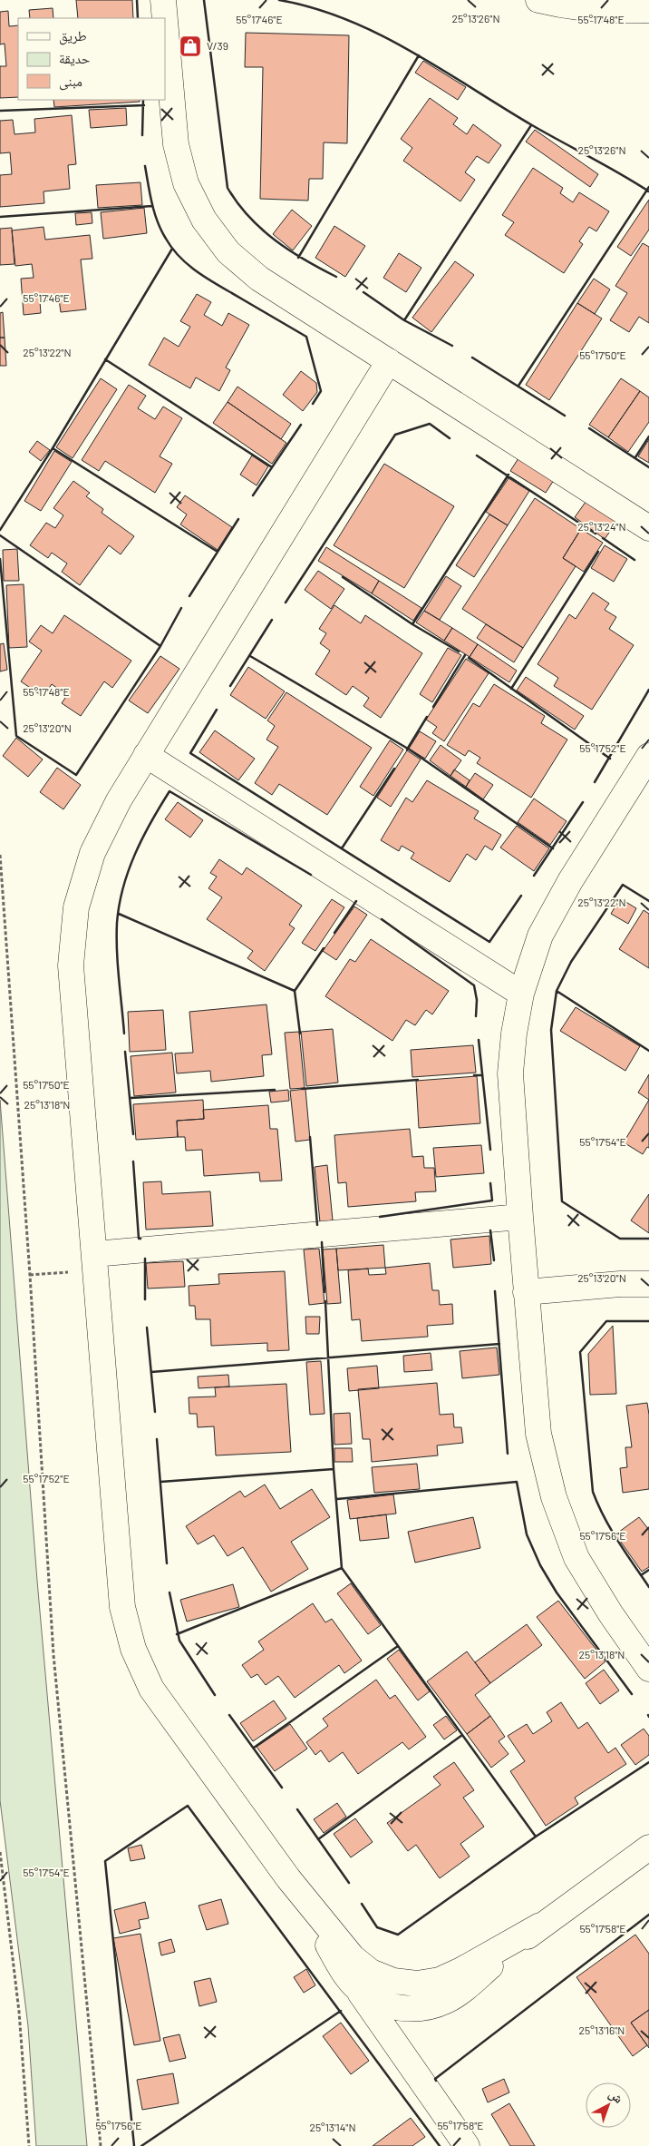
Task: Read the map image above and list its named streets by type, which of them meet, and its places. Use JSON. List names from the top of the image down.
{
  "places": {
    "shop": ["V/39"]
  },
  "legend": ["طريق", "حديقة", "مبنى"],
  "north": "top right",
  "coordinates": [
    "25°13'26\"N",
    "55°17'46\"E",
    "55°17'48\"E",
    "25°13'22\"N",
    "55°17'50\"E",
    "25°13'24\"N",
    "25°13'20\"N",
    "55°17'52\"E",
    "25°13'18\"N",
    "55°17'54\"E",
    "55°17'56\"E",
    "55°17'58\"E",
    "25°13'16\"N",
    "25°13'14\"N"
  ]
}
